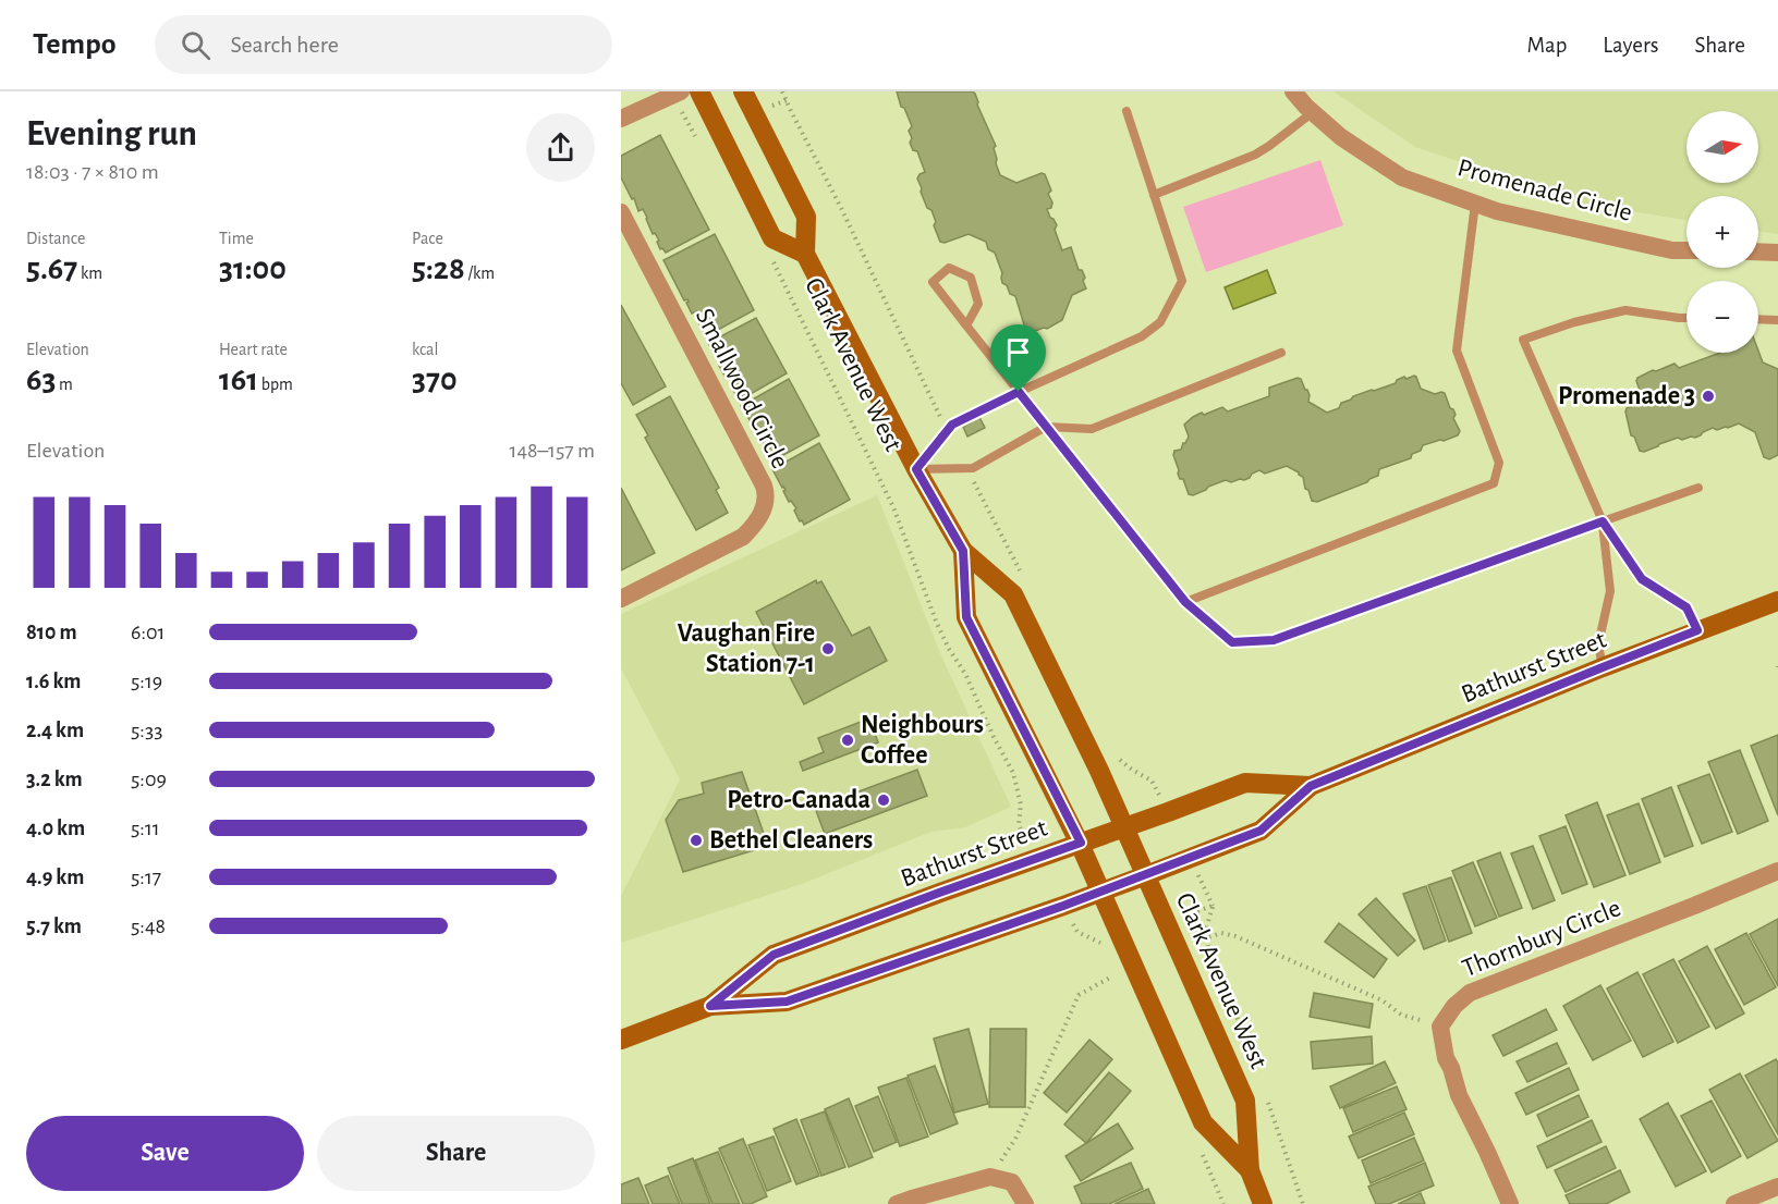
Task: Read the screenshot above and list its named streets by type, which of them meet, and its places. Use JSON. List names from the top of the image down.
{
  "streets": {
    "street": [
      "Promenade Circle",
      "Clark Avenue West",
      "Smallwood Circle",
      "Bathurst Street",
      "Thornbury Circle"
    ]
  },
  "crossings": [
    ["Clark Avenue West", "Bathurst Street"]
  ],
  "places": [
    "Promenade 3",
    "Vaughan Fire Station 7-1",
    "Neighbours Coffee",
    "Petro-Canada",
    "Bethel Cleaners"
  ],
  "north": "right",
  "page": {
    "header": "Tempo",
    "search": "Search here",
    "nav": ["Map", "Layers", "Share"],
    "heading": ["Evening run", "18:03 · 7 × 810 m"],
    "map_buttons": ["+", "−"],
    "stats": [
      ["Distance", "5.67 km"],
      ["Time", "31:00"],
      ["Pace", "5:28 /km"],
      ["Elevation", "63 m"],
      ["Heart rate", "161 bpm"],
      ["kcal", "370"]
    ],
    "chart": ["Elevation", "148–157 m"],
    "list": [
      {
        "name": "810 m",
        "note": "6:01"
      },
      {
        "name": "1.6 km",
        "note": "5:19"
      },
      {
        "name": "2.4 km",
        "note": "5:33"
      },
      {
        "name": "3.2 km",
        "note": "5:09"
      },
      {
        "name": "4.0 km",
        "note": "5:11"
      },
      {
        "name": "4.9 km",
        "note": "5:17"
      },
      {
        "name": "5.7 km",
        "note": "5:48"
      }
    ],
    "buttons": ["Save", "Share"]
  }
}
